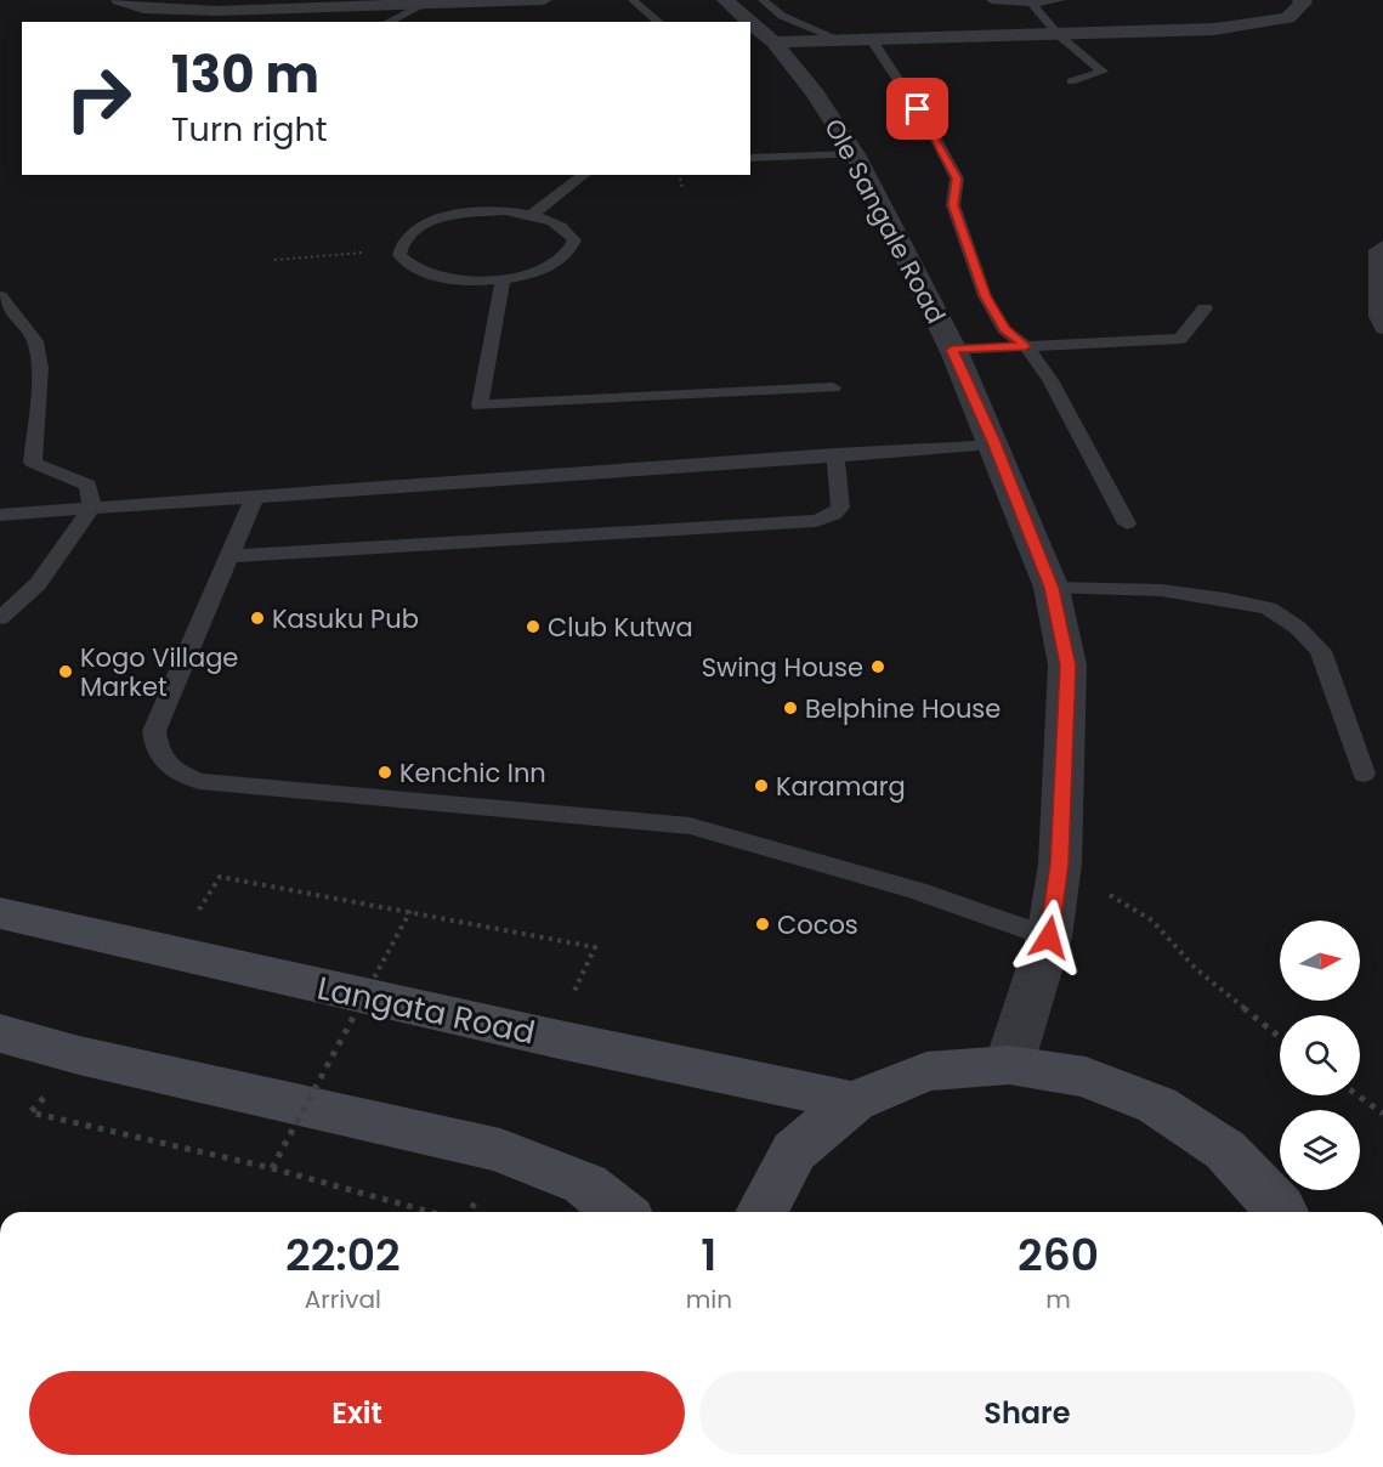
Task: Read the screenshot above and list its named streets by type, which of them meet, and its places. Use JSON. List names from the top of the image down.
{
  "streets": {
    "main road": ["Langata Road"],
    "street": ["Ole Sangale Road"]
  },
  "places": [
    "Kasuku Pub",
    "Club Kutwa",
    "Swing House",
    "Kogo Village Market",
    "Belphine House",
    "Kenchic Inn",
    "Karamarg",
    "Cocos"
  ],
  "north": "right",
  "page": {
    "turn": ["130 m", "Turn right"],
    "eta": [
      "22:02",
      "Arrival",
      "1",
      "min",
      "260",
      "m"
    ],
    "buttons": ["Exit", "Share"]
  }
}
